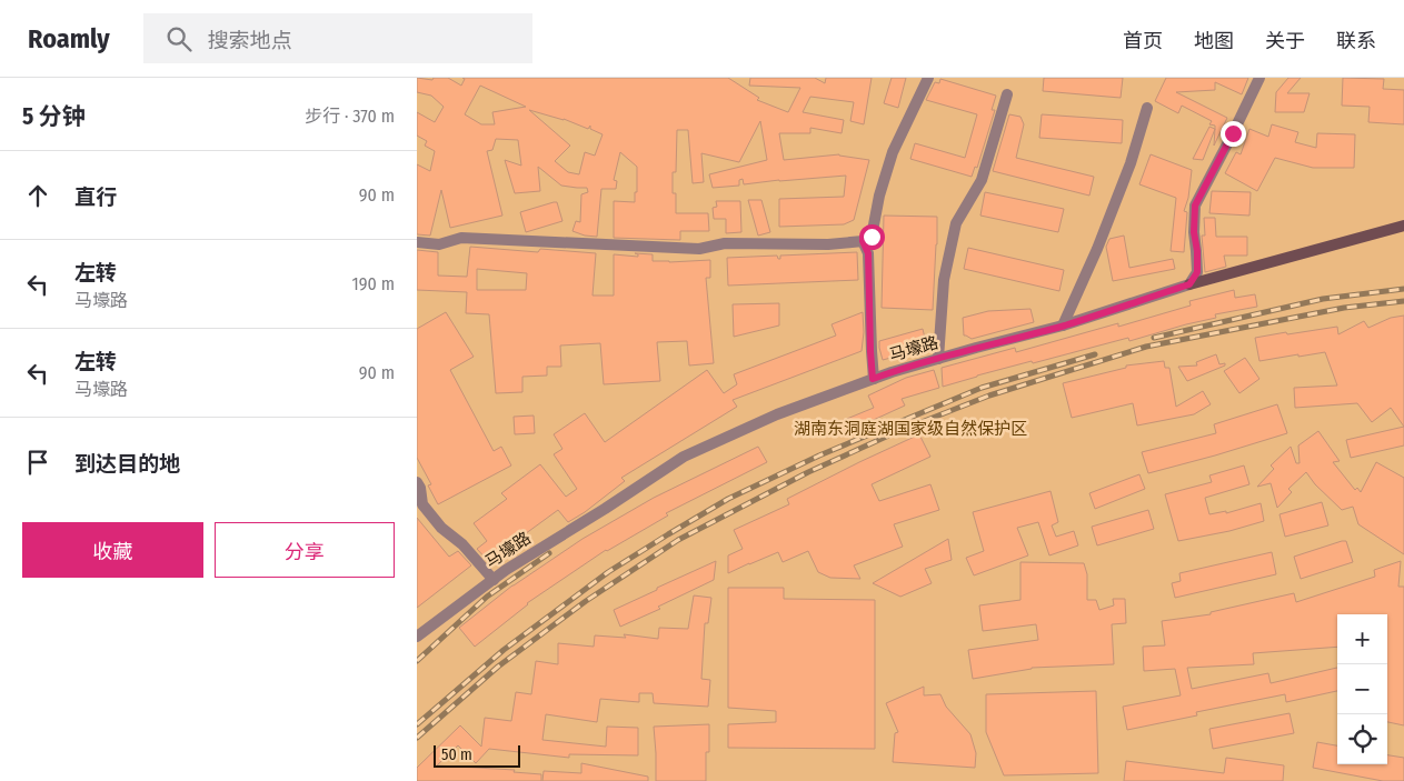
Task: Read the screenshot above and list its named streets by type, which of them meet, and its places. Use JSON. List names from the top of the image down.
{
  "streets": {
    "street": ["马壕路"]
  },
  "parks": ["湖南东洞庭湖国家级自然保护区"],
  "scale_bar": "50 m",
  "page": {
    "header": "Roamly",
    "search": "搜索地点",
    "nav": [
      "首页",
      "地图",
      "关于",
      "联系"
    ],
    "heading": ["5 分钟", "步行 · 370 m"],
    "list": [
      ["直行", "90 m"],
      ["左转", "马壕路", "190 m"],
      ["左转", "马壕路", "90 m"],
      "到达目的地"
    ],
    "buttons": ["收藏", "分享"],
    "map_buttons": ["+", "−"],
    "scale": "50 m"
  }
}
